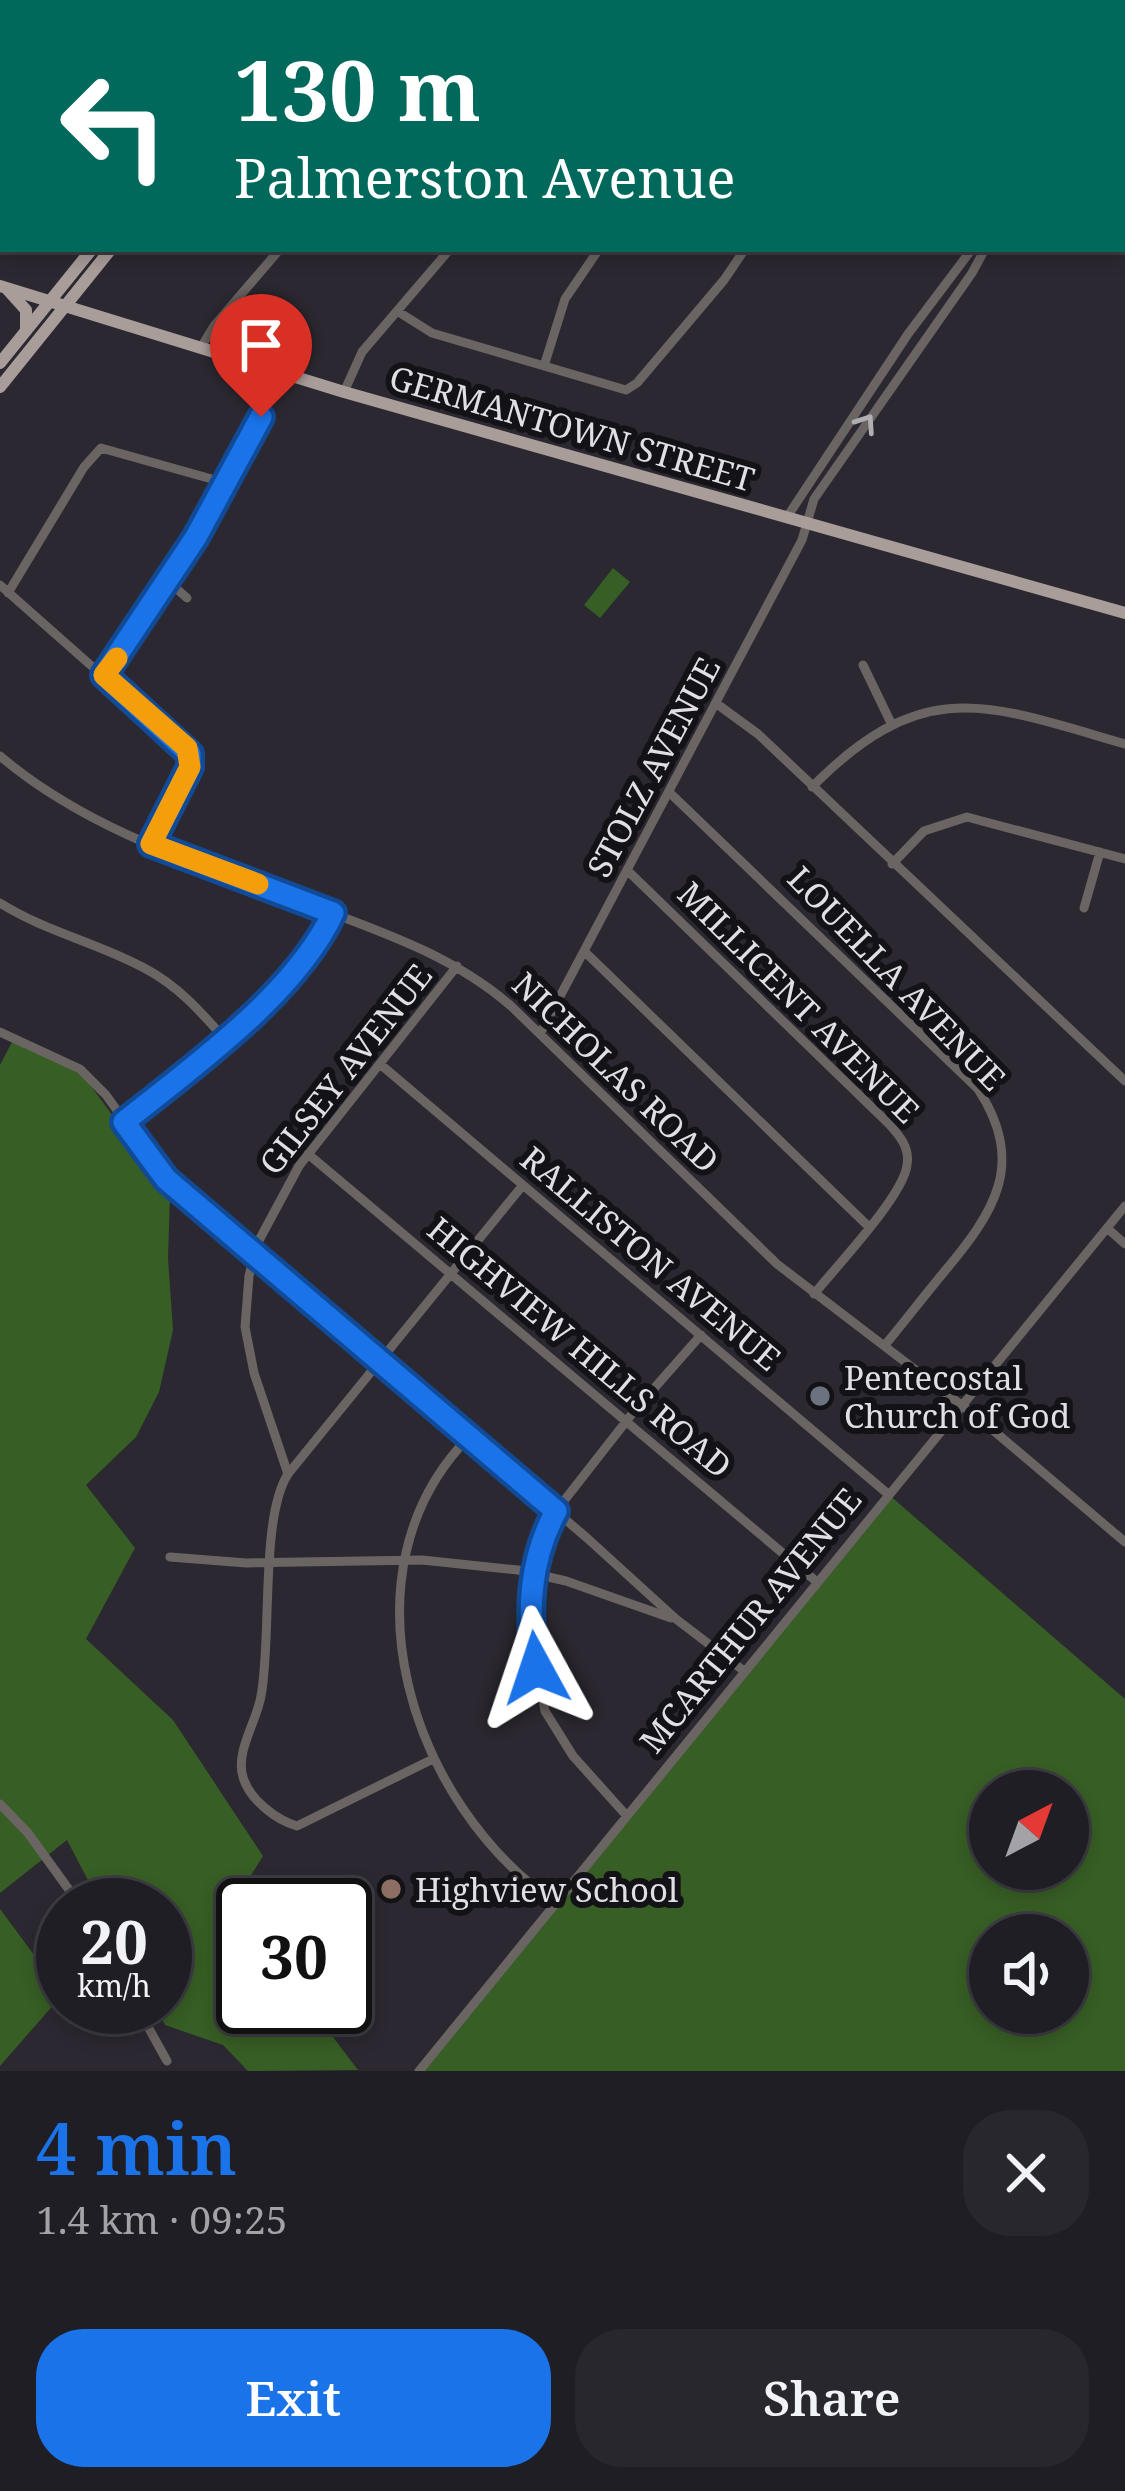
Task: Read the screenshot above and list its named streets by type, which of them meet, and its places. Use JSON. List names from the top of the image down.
{
  "streets": {
    "main road": ["GERMANTOWN STREET"],
    "street": [
      "STOLZ AVENUE",
      "LOUELLA AVENUE",
      "MILLICENT AVENUE",
      "GILSEY AVENUE",
      "NICHOLAS ROAD",
      "RALLISTON AVENUE",
      "HIGHVIEW HILLS ROAD",
      "MCARTHUR AVENUE"
    ]
  },
  "crossings": [
    ["GERMANTOWN STREET", "STOLZ AVENUE"],
    ["STOLZ AVENUE", "LOUELLA AVENUE"],
    ["STOLZ AVENUE", "MILLICENT AVENUE"],
    ["STOLZ AVENUE", "NICHOLAS ROAD"],
    ["LOUELLA AVENUE", "NICHOLAS ROAD"],
    ["MILLICENT AVENUE", "NICHOLAS ROAD"],
    ["GILSEY AVENUE", "NICHOLAS ROAD"],
    ["GILSEY AVENUE", "RALLISTON AVENUE"],
    ["GILSEY AVENUE", "HIGHVIEW HILLS ROAD"],
    ["NICHOLAS ROAD", "MCARTHUR AVENUE"],
    ["RALLISTON AVENUE", "MCARTHUR AVENUE"],
    ["HIGHVIEW HILLS ROAD", "MCARTHUR AVENUE"]
  ],
  "places": ["Pentecostal Church of God", "Highview School"],
  "north": "top right",
  "page": {
    "turn": ["130 m", "Palmerston Avenue"],
    "speed": "20 km/h",
    "limit": "30",
    "heading": ["4 min", "1.4 km · 09:25"],
    "buttons": ["Exit", "Share"]
  }
}
